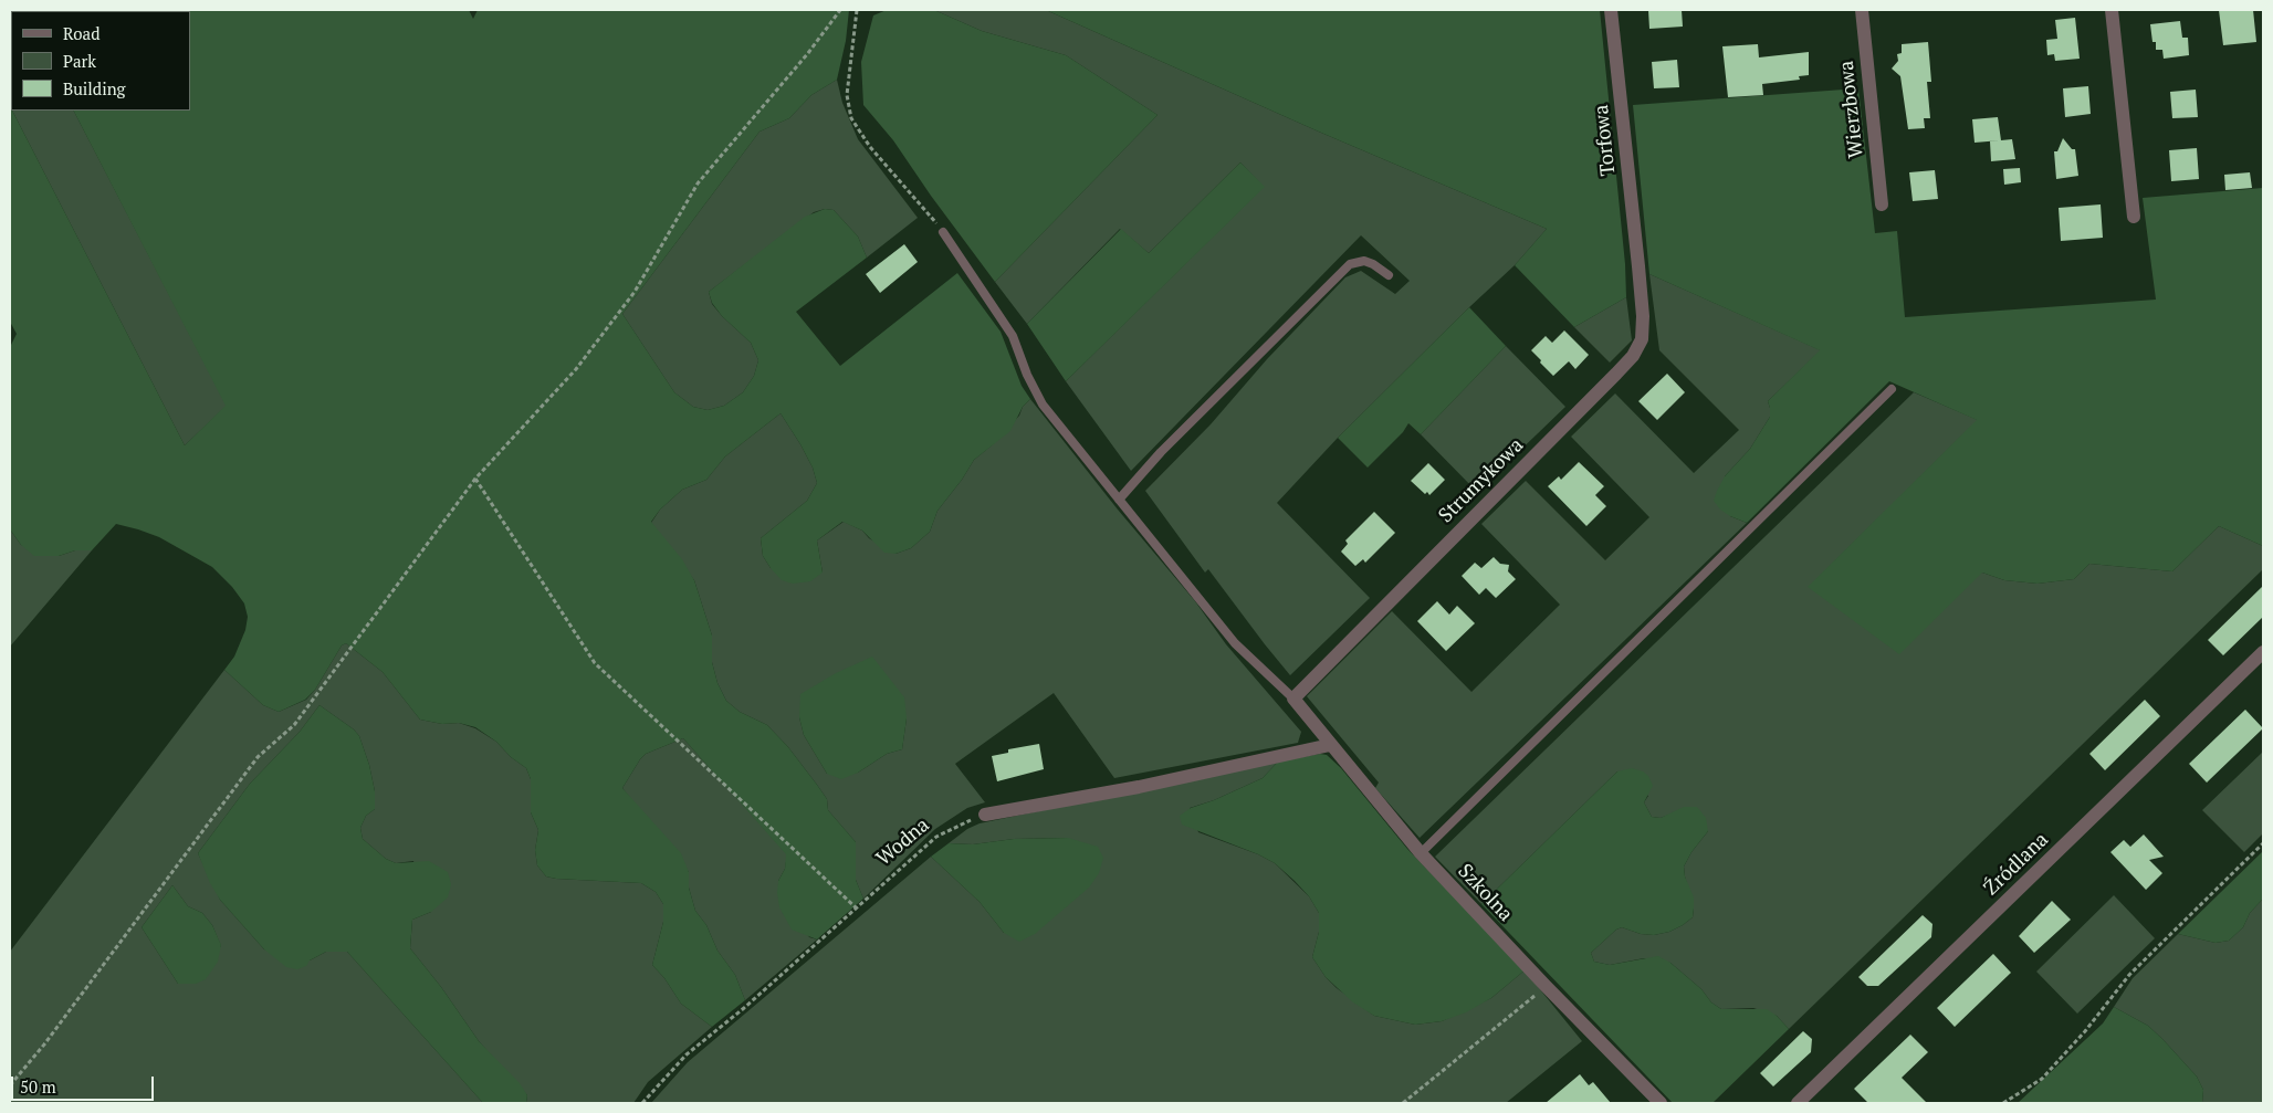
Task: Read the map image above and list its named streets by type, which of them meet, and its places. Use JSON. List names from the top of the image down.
{
  "streets": {
    "street": [
      "Wierzbowa",
      "Torfowa",
      "Strumykowa",
      "Źródlana",
      "Szkolna"
    ],
    "path": ["Wodna"]
  },
  "crossings": [
    ["Torfowa", "Strumykowa"],
    ["Strumykowa", "Szkolna"]
  ],
  "legend": ["Road", "Park", "Building"],
  "scale_bar": "50 m"
}
